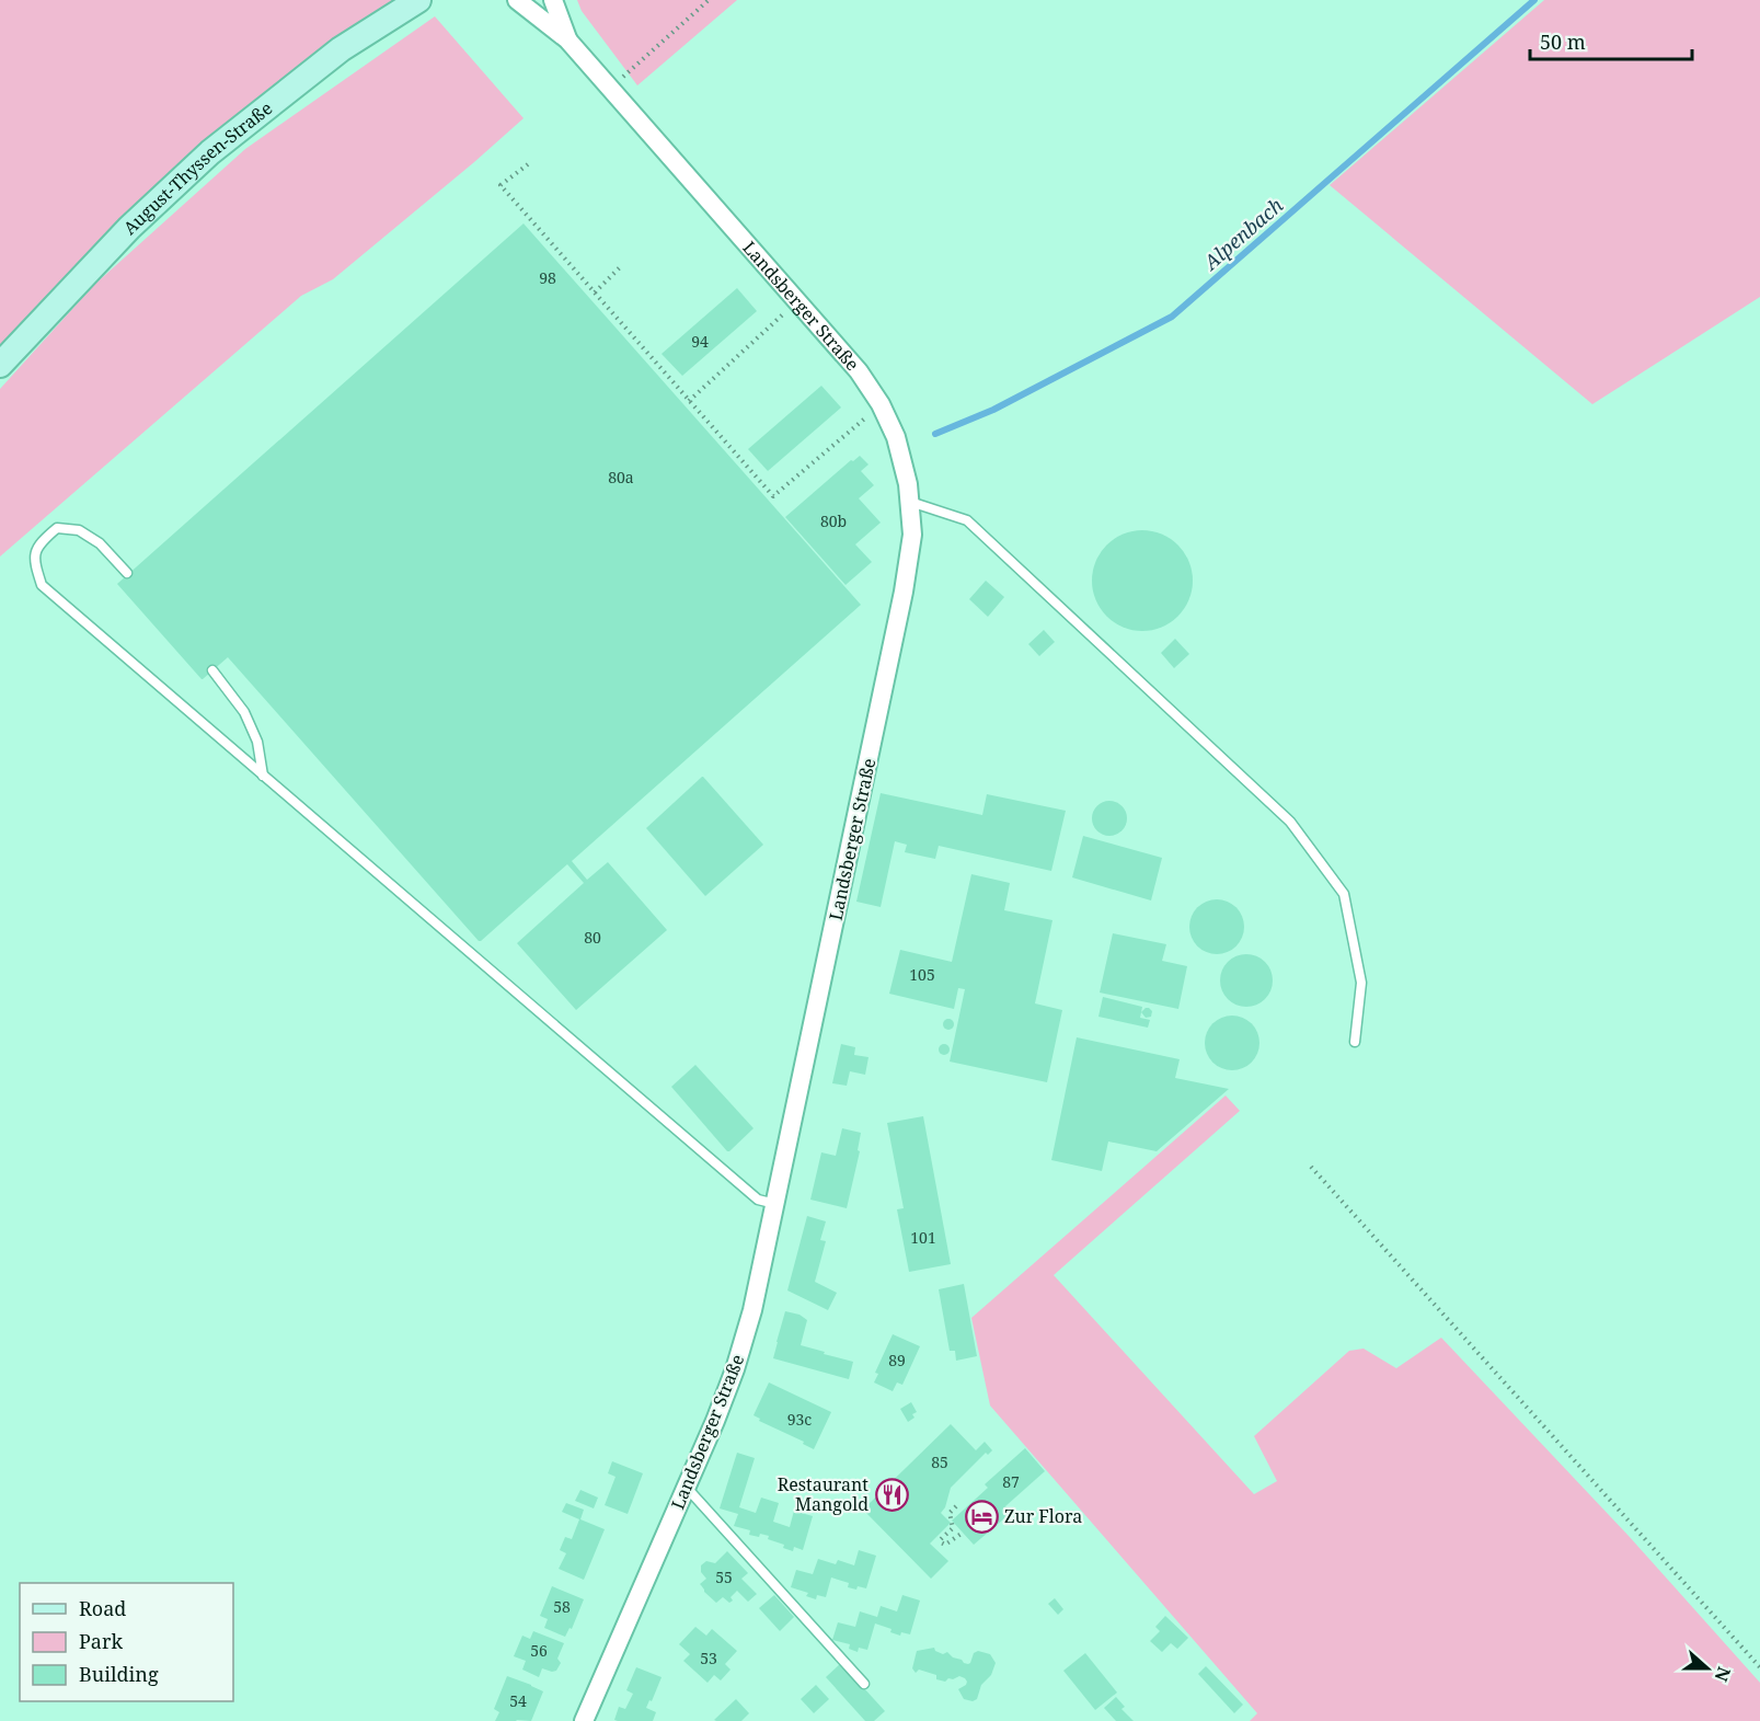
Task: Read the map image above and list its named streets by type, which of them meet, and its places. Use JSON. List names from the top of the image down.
{
  "streets": {
    "main road": ["August-Thyssen-Straße"],
    "street": ["Landsberger Straße"]
  },
  "water": ["Alpenbach"],
  "places": {
    "restaurant": ["Restaurant Mangold"],
    "hotel": ["Zur Flora"]
  },
  "house_numbers": [
    "98",
    "94",
    "80a",
    "80b",
    "80",
    "105",
    "101",
    "89",
    "93c",
    "85",
    "87",
    "55",
    "58",
    "56",
    "53",
    "54"
  ],
  "legend": ["Road", "Park", "Building"],
  "scale_bar": "50 m",
  "north": "right"
}
